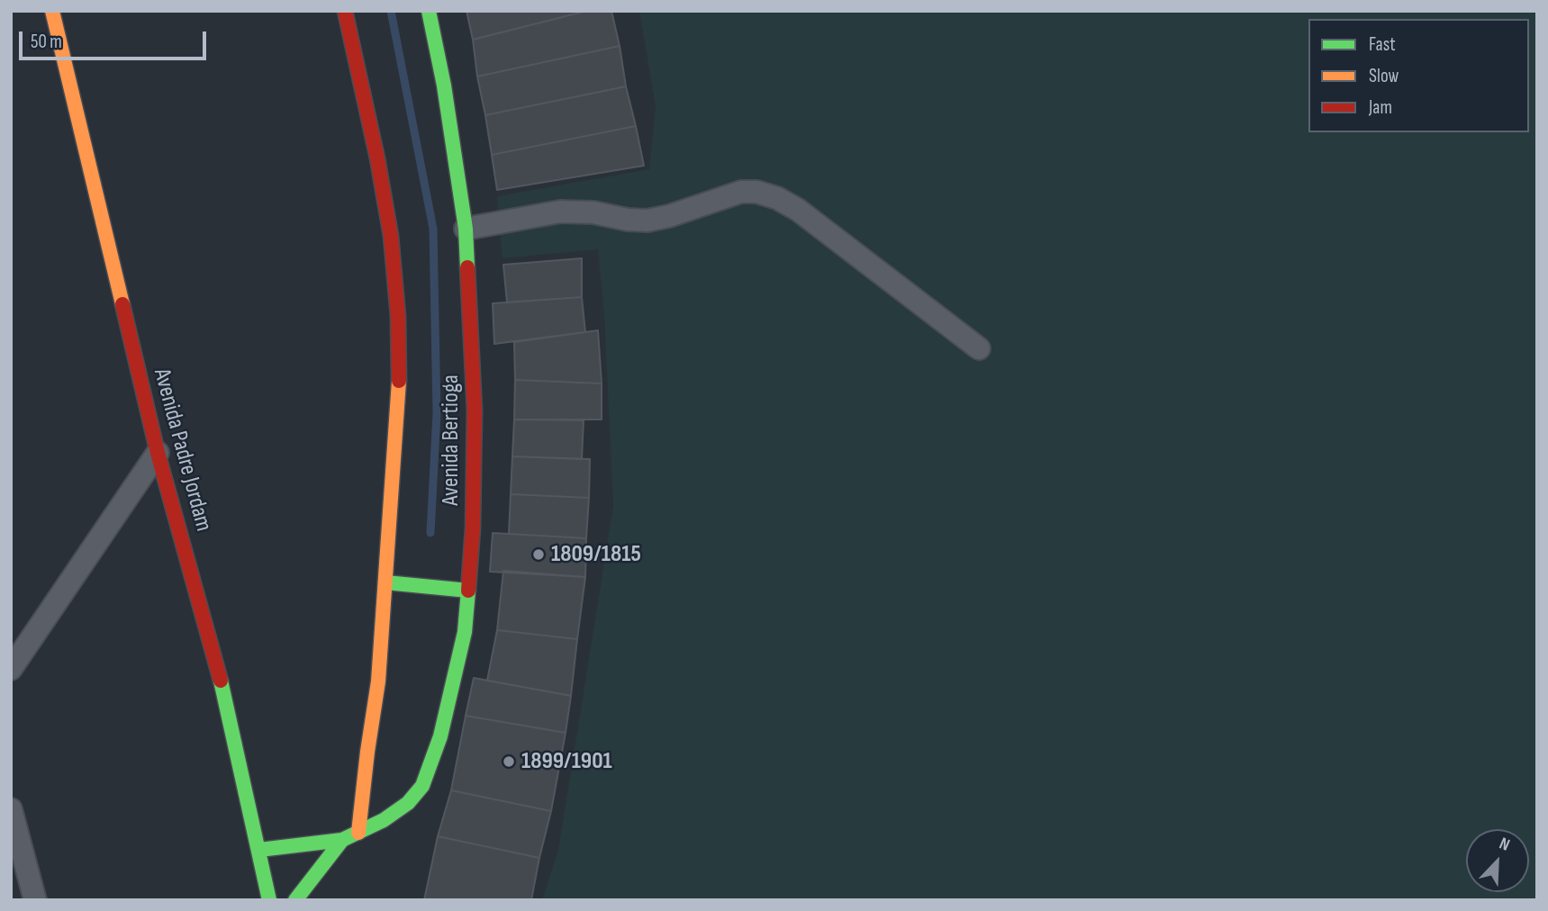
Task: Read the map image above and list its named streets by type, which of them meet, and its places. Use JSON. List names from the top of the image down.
{
  "streets": {
    "street": ["Avenida Bertioga", "Avenida Padre Jordam"]
  },
  "crossings": [
    ["Avenida Bertioga", "Avenida Padre Jordam"]
  ],
  "places": ["1809/1815", "1899/1901"],
  "legend": ["Fast", "Slow", "Jam"],
  "scale_bar": "50 m",
  "north": "top right"
}
